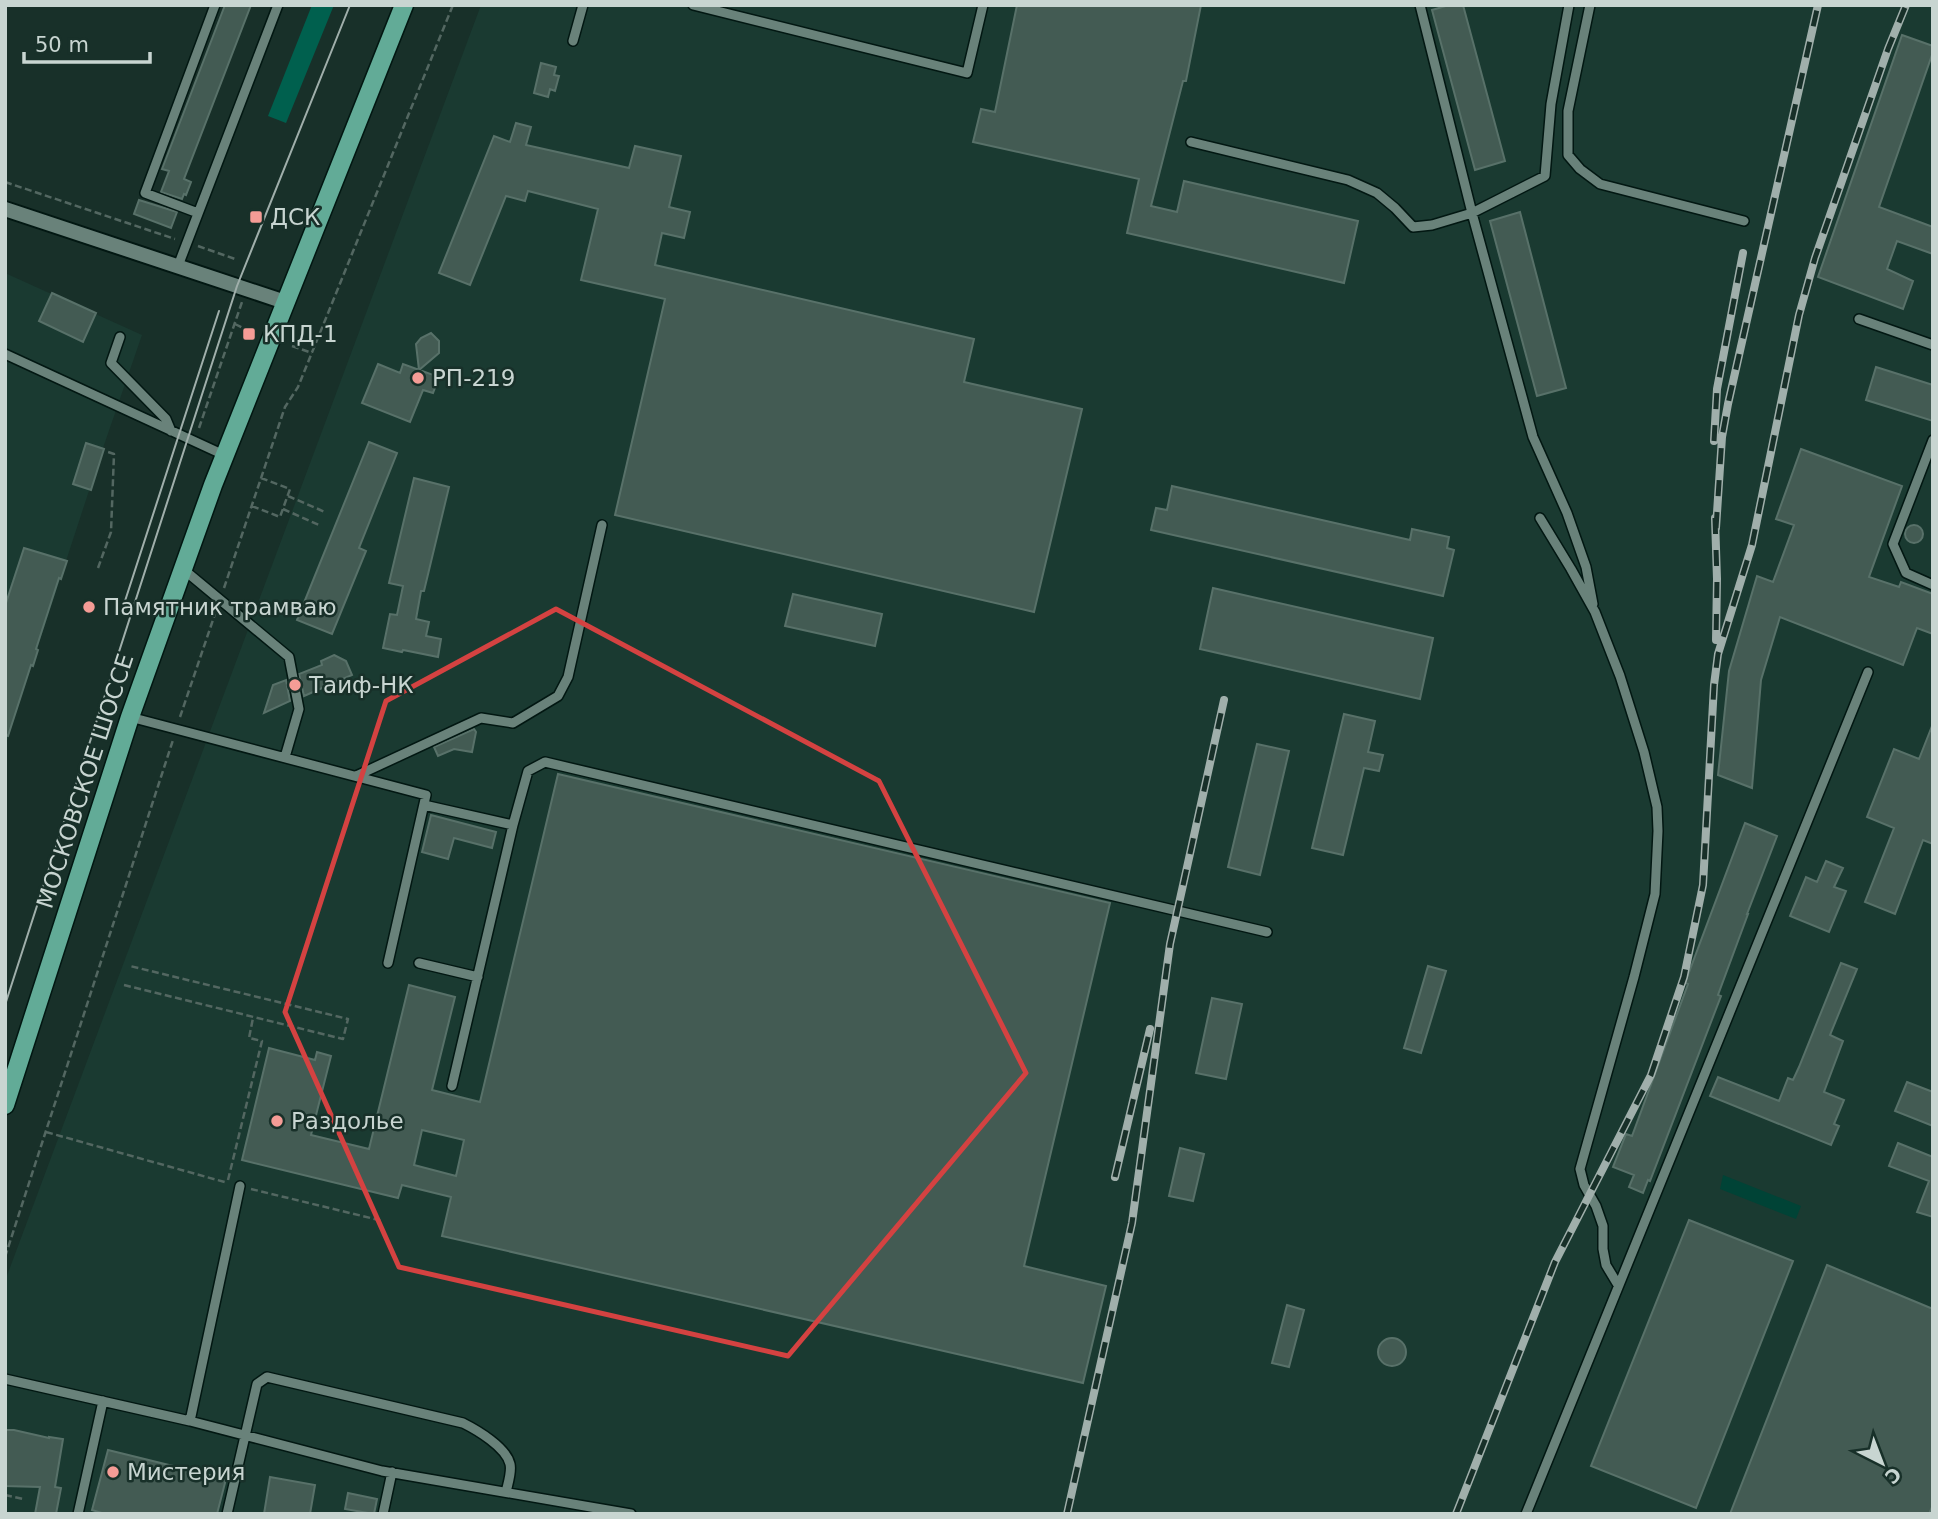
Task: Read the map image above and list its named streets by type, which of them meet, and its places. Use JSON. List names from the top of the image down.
{
  "streets": {
    "main road": ["МОСКОВСКОЕ ШОССЕ"]
  },
  "places": {
    "transit": ["ДСК", "КПД-1"],
    "other": [
      "РП-219",
      "Памятник трамваю",
      "Таиф-НК",
      "Раздолье",
      "Мистерия"
    ]
  },
  "scale_bar": "50 m",
  "north": "bottom right"
}
